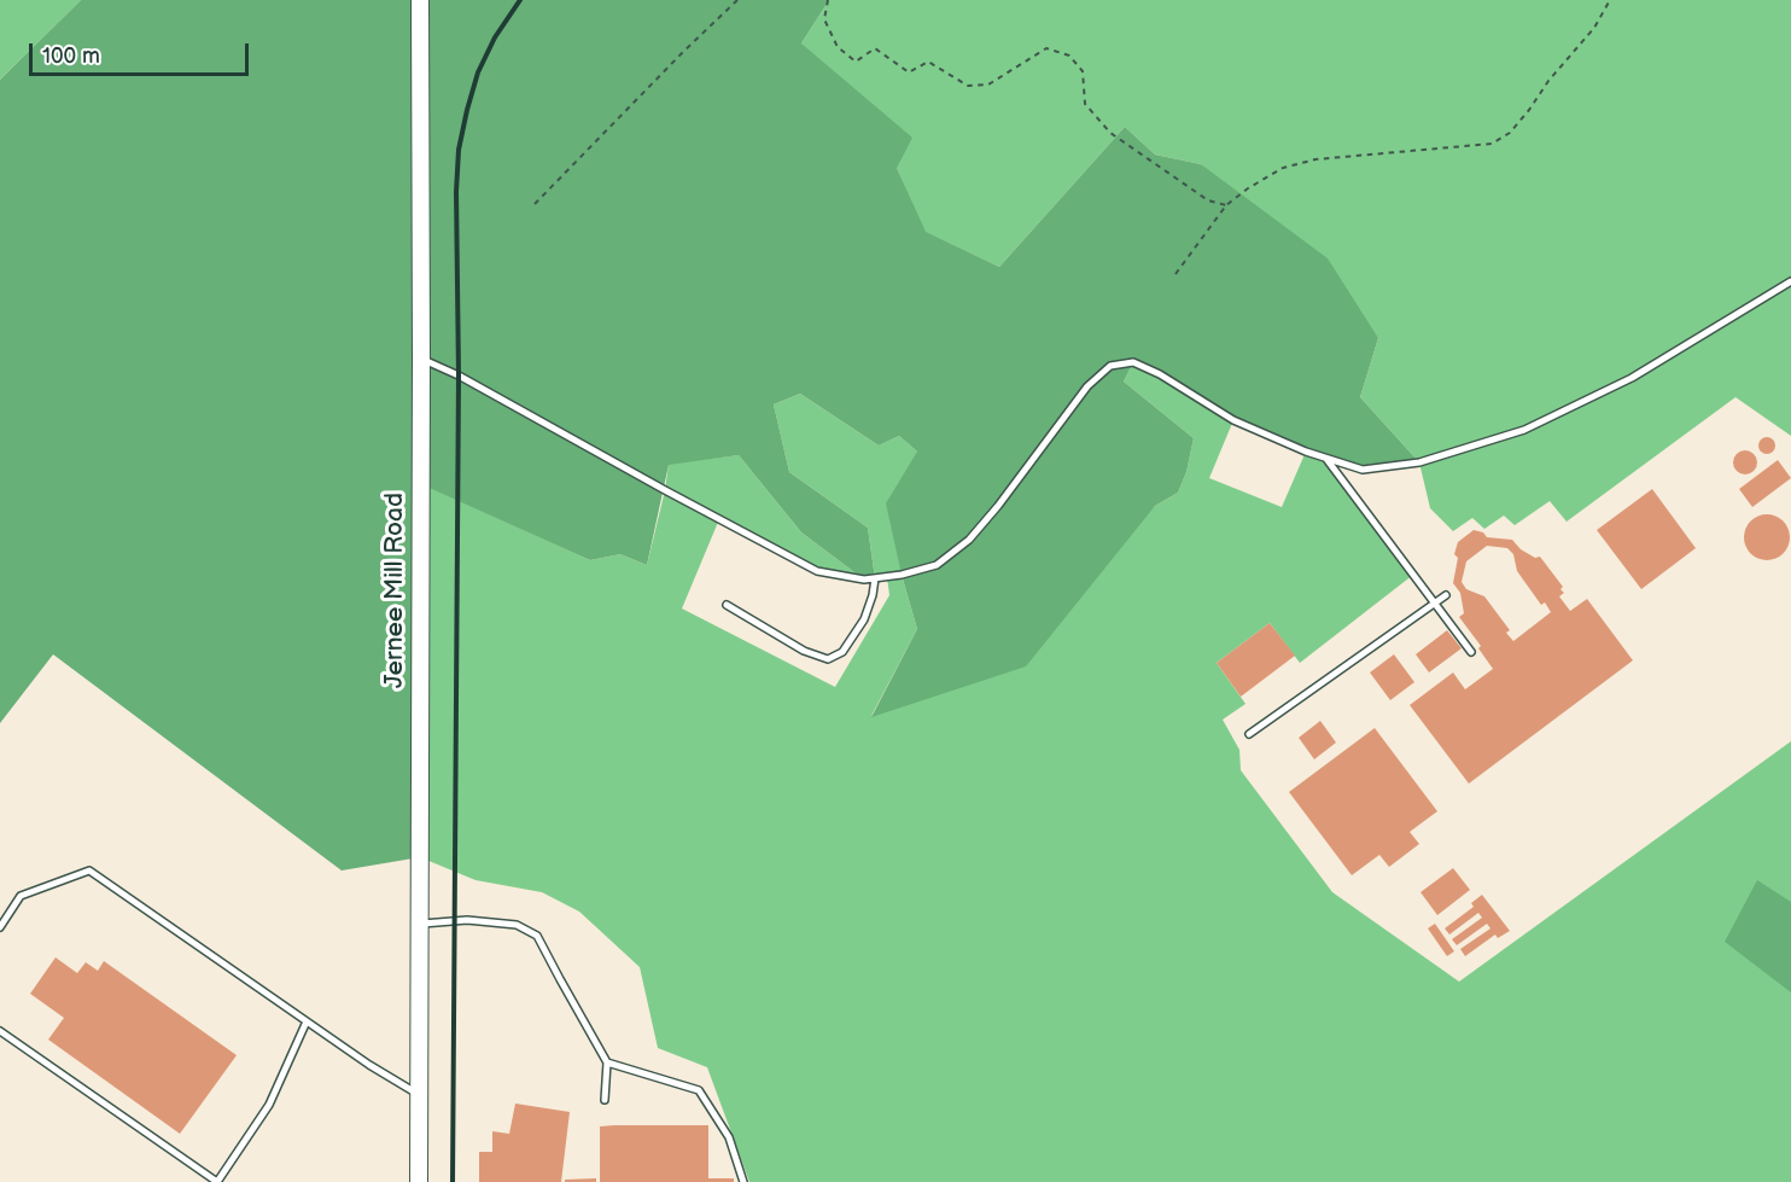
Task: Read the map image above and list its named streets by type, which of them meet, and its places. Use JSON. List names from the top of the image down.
{
  "streets": {
    "street": ["Jernee Mill Road"]
  },
  "scale_bar": "100 m"
}
